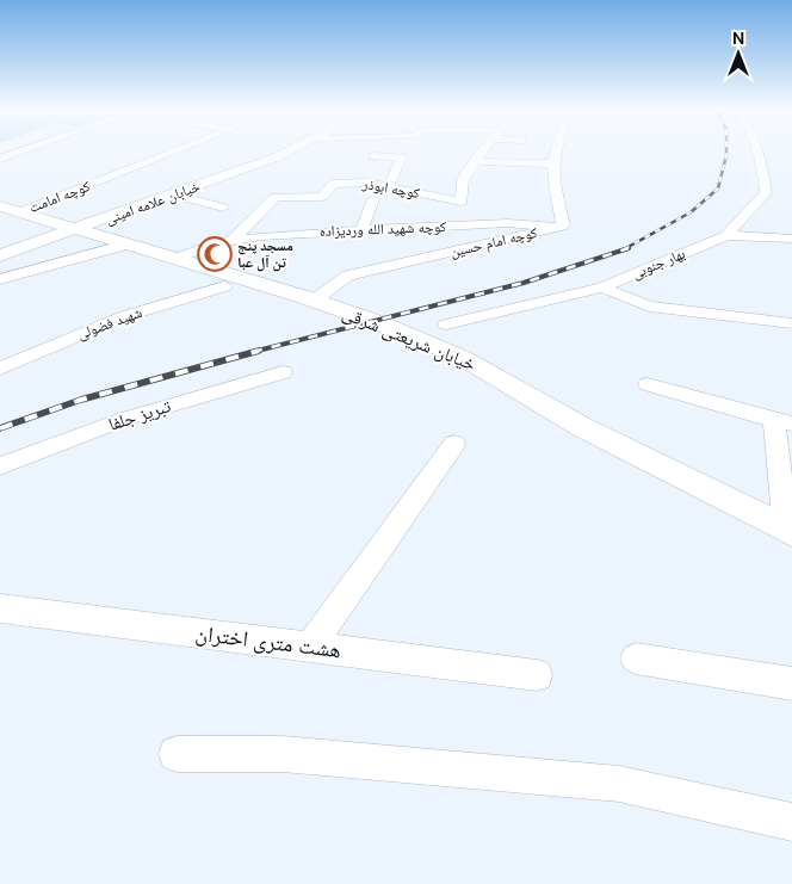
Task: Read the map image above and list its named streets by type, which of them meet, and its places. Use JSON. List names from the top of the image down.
{
  "streets": {
    "street": [
      "کوچه ابوذر",
      "کوچه امامت",
      "خیابان علامه امینی",
      "کوچه شهید الله وردیزاده",
      "کوچه امام حسین",
      "بهار جنوبی",
      "شهید فضولی",
      "خیابان شریعتی شرقی",
      "تبریز جلفا",
      "هشت متری اختران"
    ]
  },
  "crossings": [
    ["کوچه ابوذر", "کوچه شهید الله وردیزاده"],
    ["کوچه امامت", "خیابان شریعتی شرقی"],
    ["خیابان علامه امینی", "خیابان شریعتی شرقی"],
    ["کوچه شهید الله وردیزاده", "کوچه امام حسین"],
    ["کوچه شهید الله وردیزاده", "خیابان شریعتی شرقی"],
    ["کوچه امام حسین", "خیابان شریعتی شرقی"]
  ],
  "places": {
    "mosque": ["مسجد پنج تن آل عبا"]
  },
  "north": "top"
}
